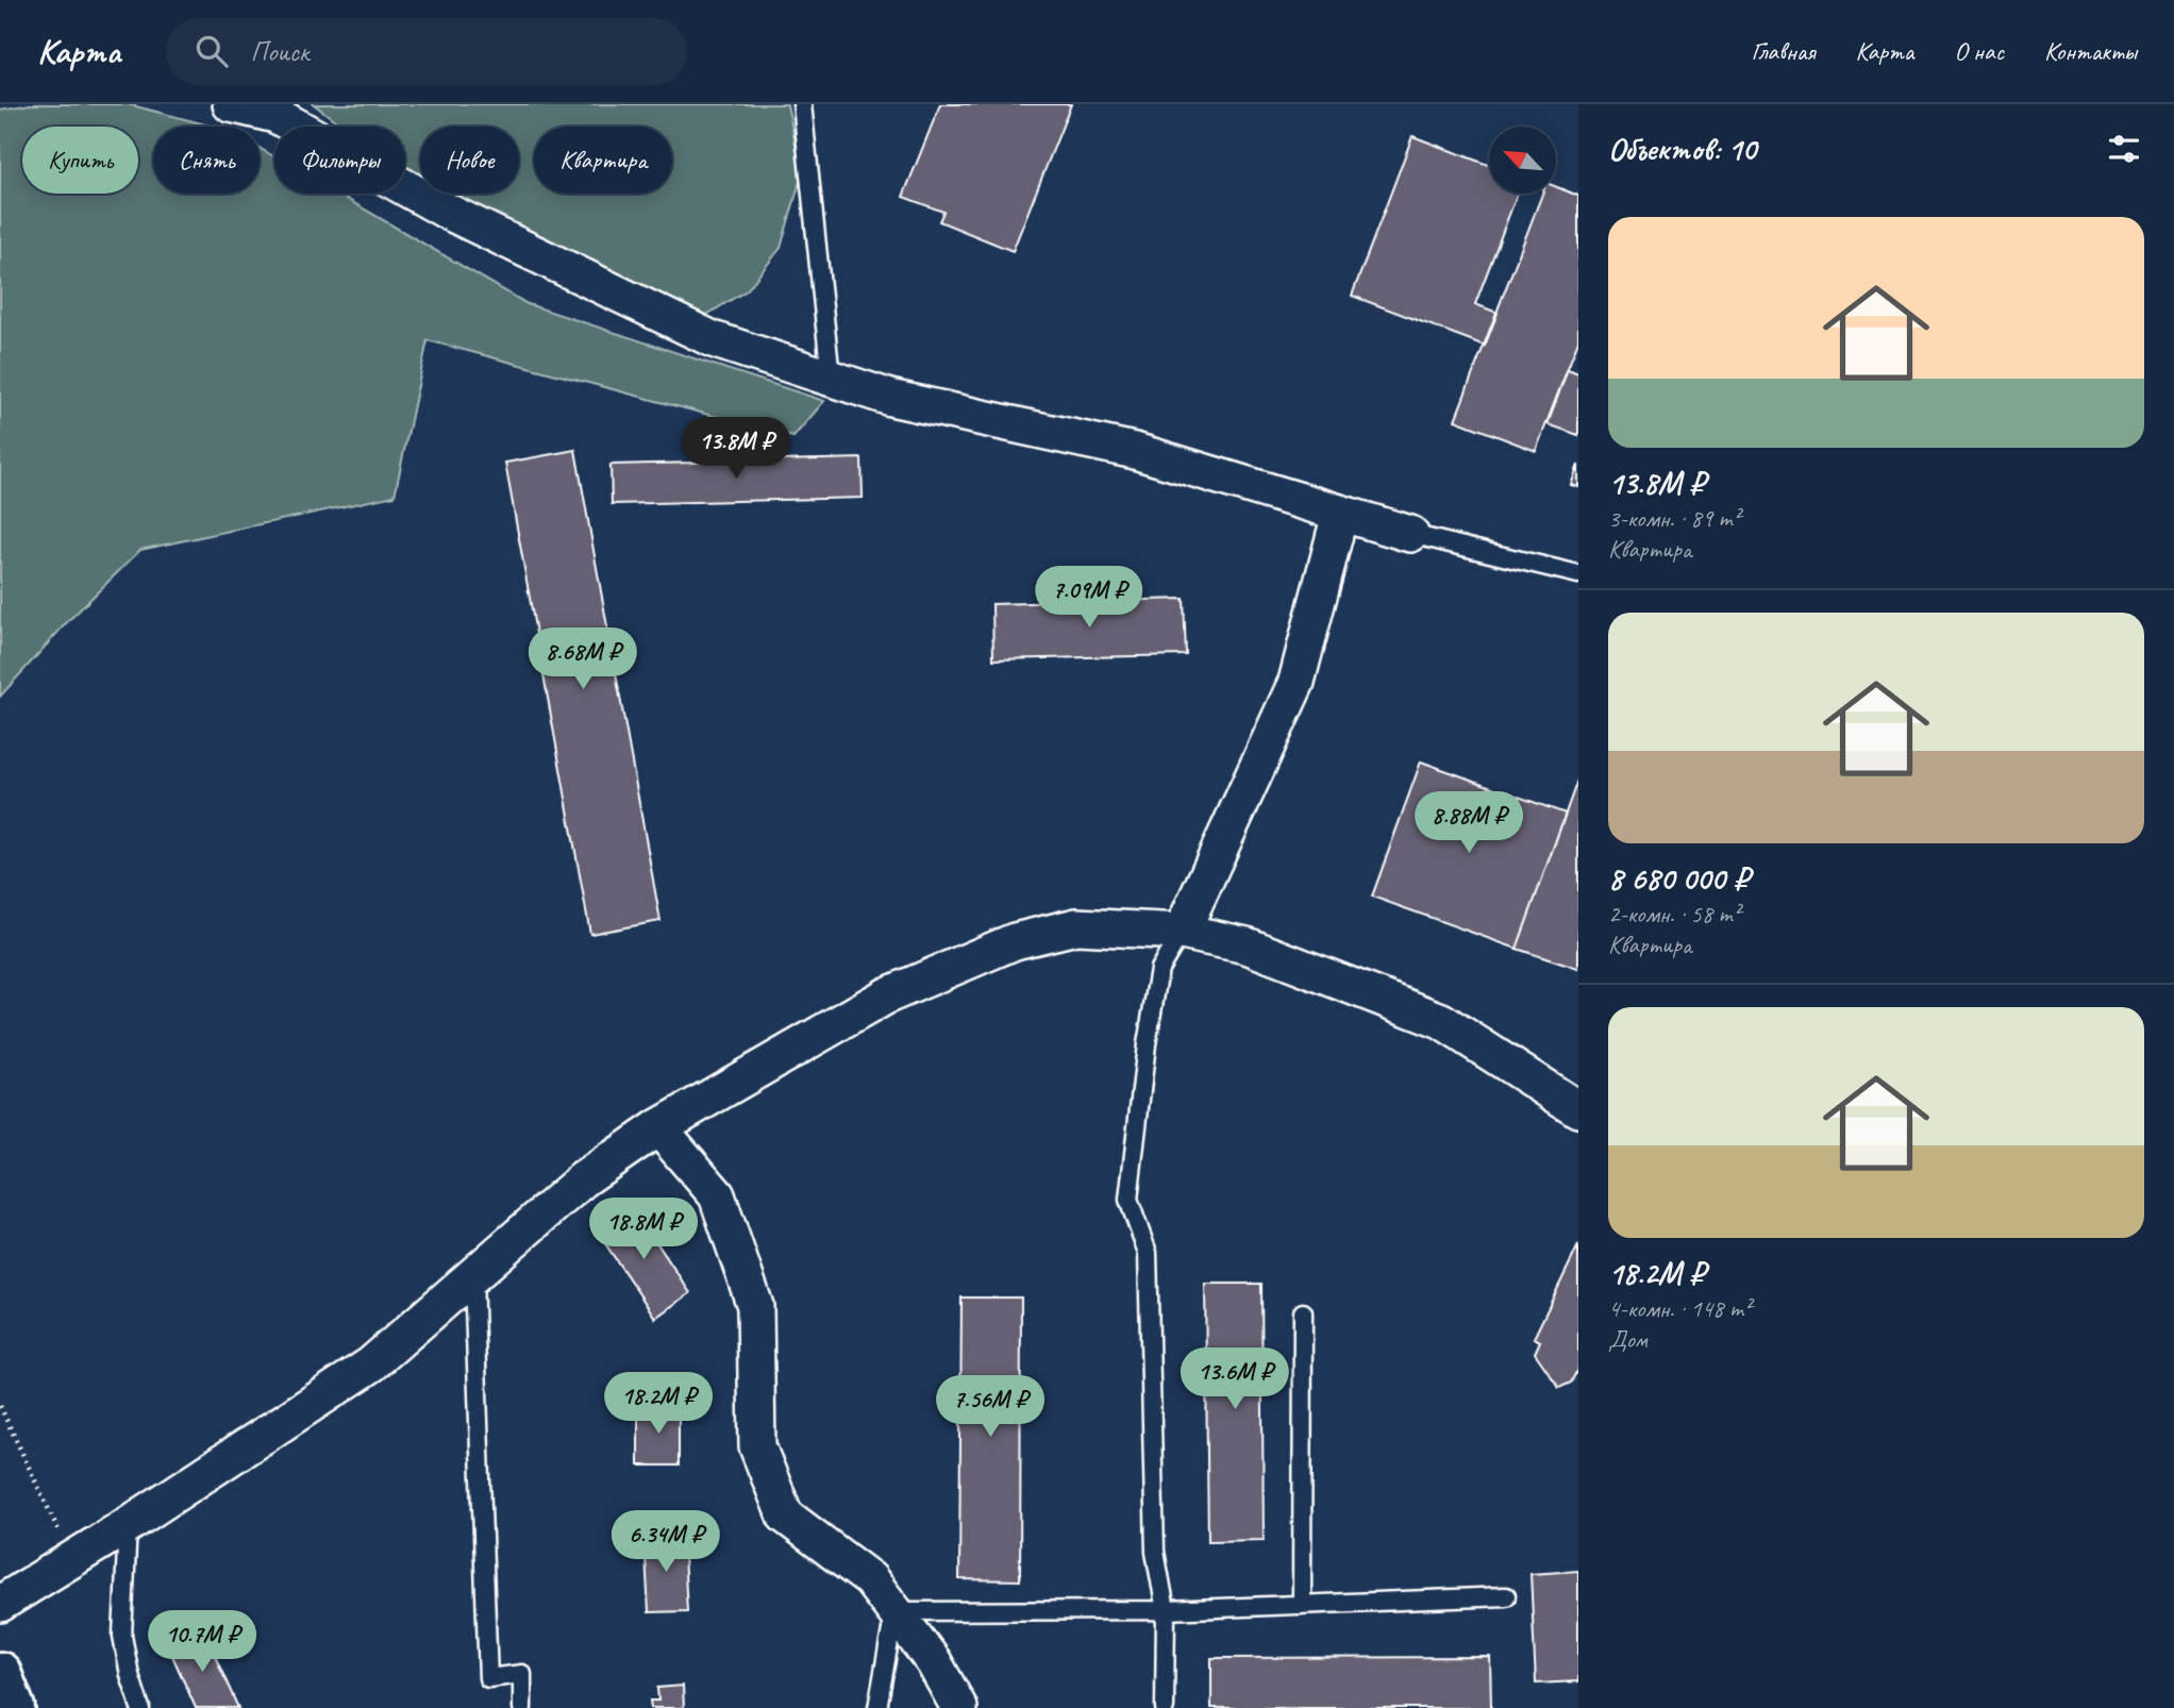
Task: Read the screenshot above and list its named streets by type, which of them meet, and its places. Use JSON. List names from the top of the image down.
{
  "north": "top left",
  "page": {
    "header": "Карта",
    "search": "Поиск",
    "nav": [
      "Главная",
      "Карта",
      "О нас",
      "Контакты"
    ],
    "heading": "Объектов: 10",
    "chip": [
      "Купить",
      "Снять",
      "Фильтры",
      "Новое",
      "Квартира"
    ],
    "list": [
      {
        "name": "13.8M ₽",
        "note": "3-комн. · 89 m² · Квартира"
      },
      {
        "name": "8 680 000 ₽",
        "note": "2-комн. · 58 m² · Квартира"
      },
      {
        "name": "18.2M ₽",
        "note": "4-комн. · 148 m² · Дом"
      }
    ],
    "price": [
      "13.8M ₽",
      "7.09M ₽",
      "8.68M ₽",
      "8.88M ₽",
      "18.8M ₽",
      "13.6M ₽",
      "18.2M ₽",
      "7.56M ₽",
      "6.34M ₽",
      "10.7M ₽"
    ]
  }
}
